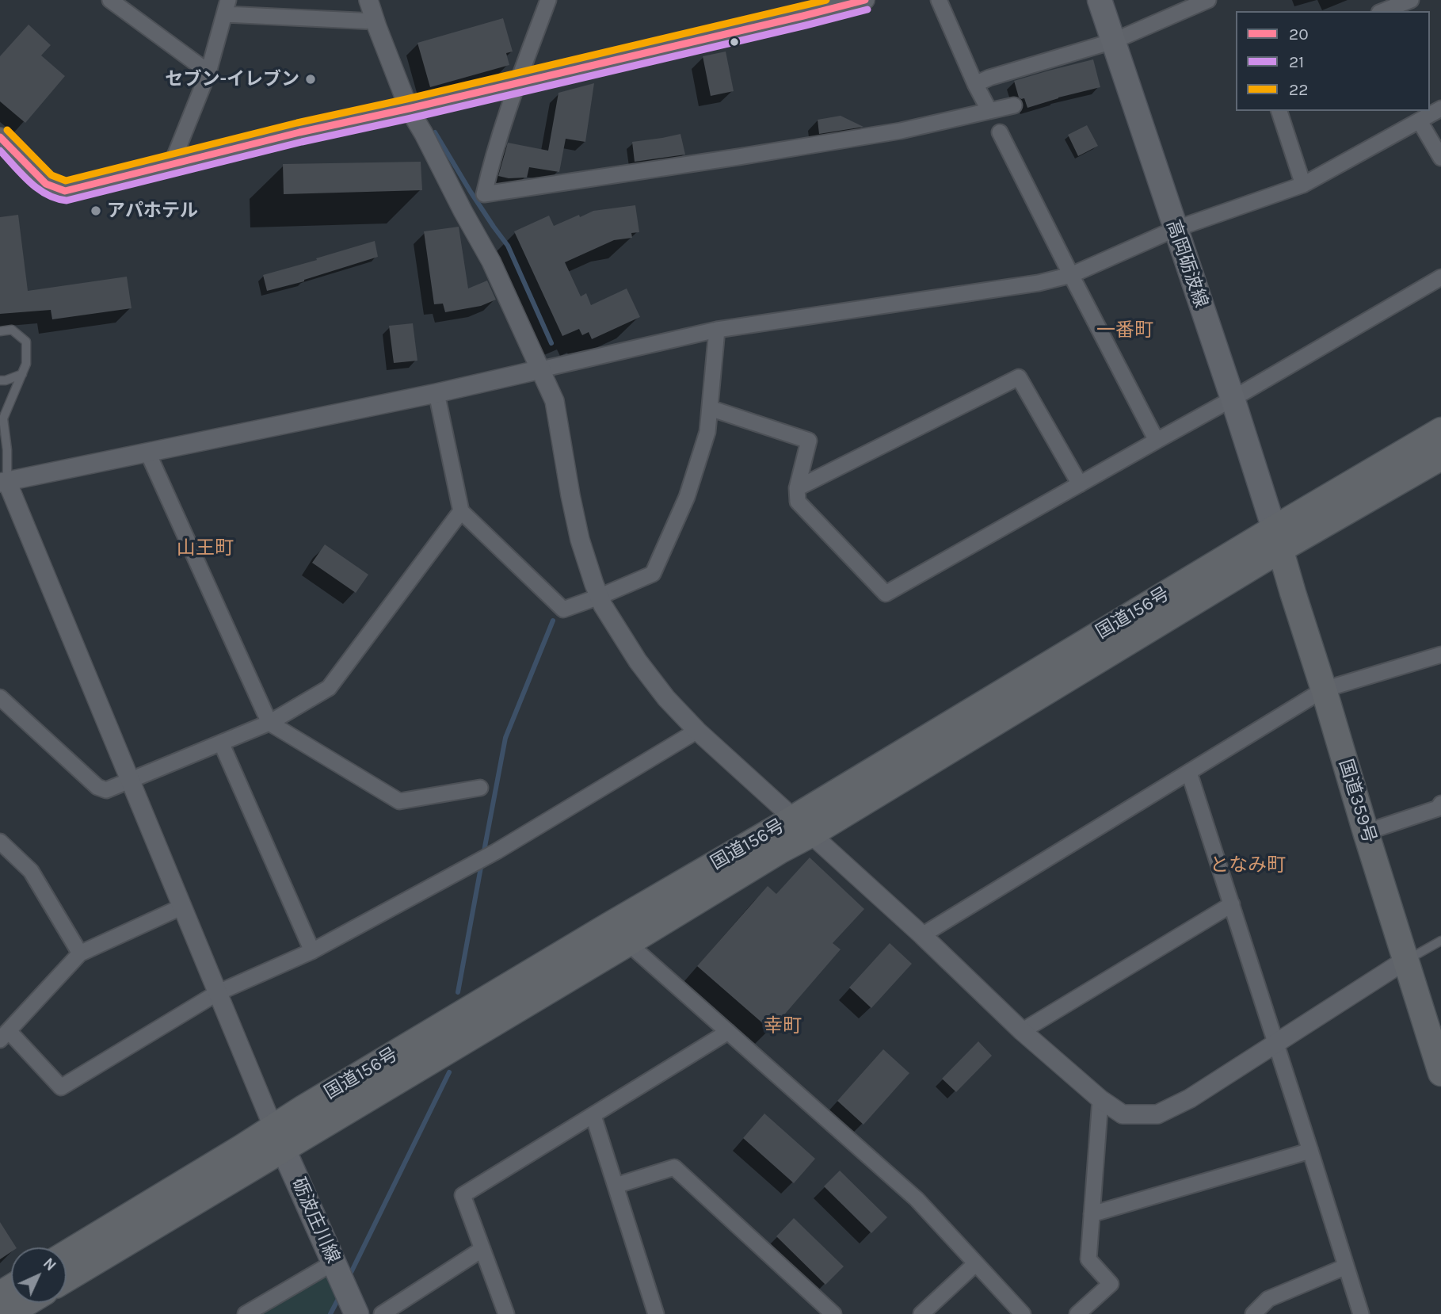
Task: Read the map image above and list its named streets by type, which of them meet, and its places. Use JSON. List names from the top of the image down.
{
  "streets": {
    "highway": ["国道156号", "国道359号"],
    "main road": ["高岡砺波線", "砺波庄川線"]
  },
  "crossings": [
    ["高岡砺波線", "国道156号"],
    ["高岡砺波線", "国道359号"],
    ["国道156号", "国道359号"],
    ["国道156号", "砺波庄川線"]
  ],
  "districts": [
    "一番町",
    "山王町",
    "となみ町",
    "幸町"
  ],
  "places": ["セブン-イレブン", "アパホテル"],
  "lines": ["transit line 20", "transit line 22", "transit line 21"],
  "legend": ["20", "21", "22"],
  "north": "top right"
}
